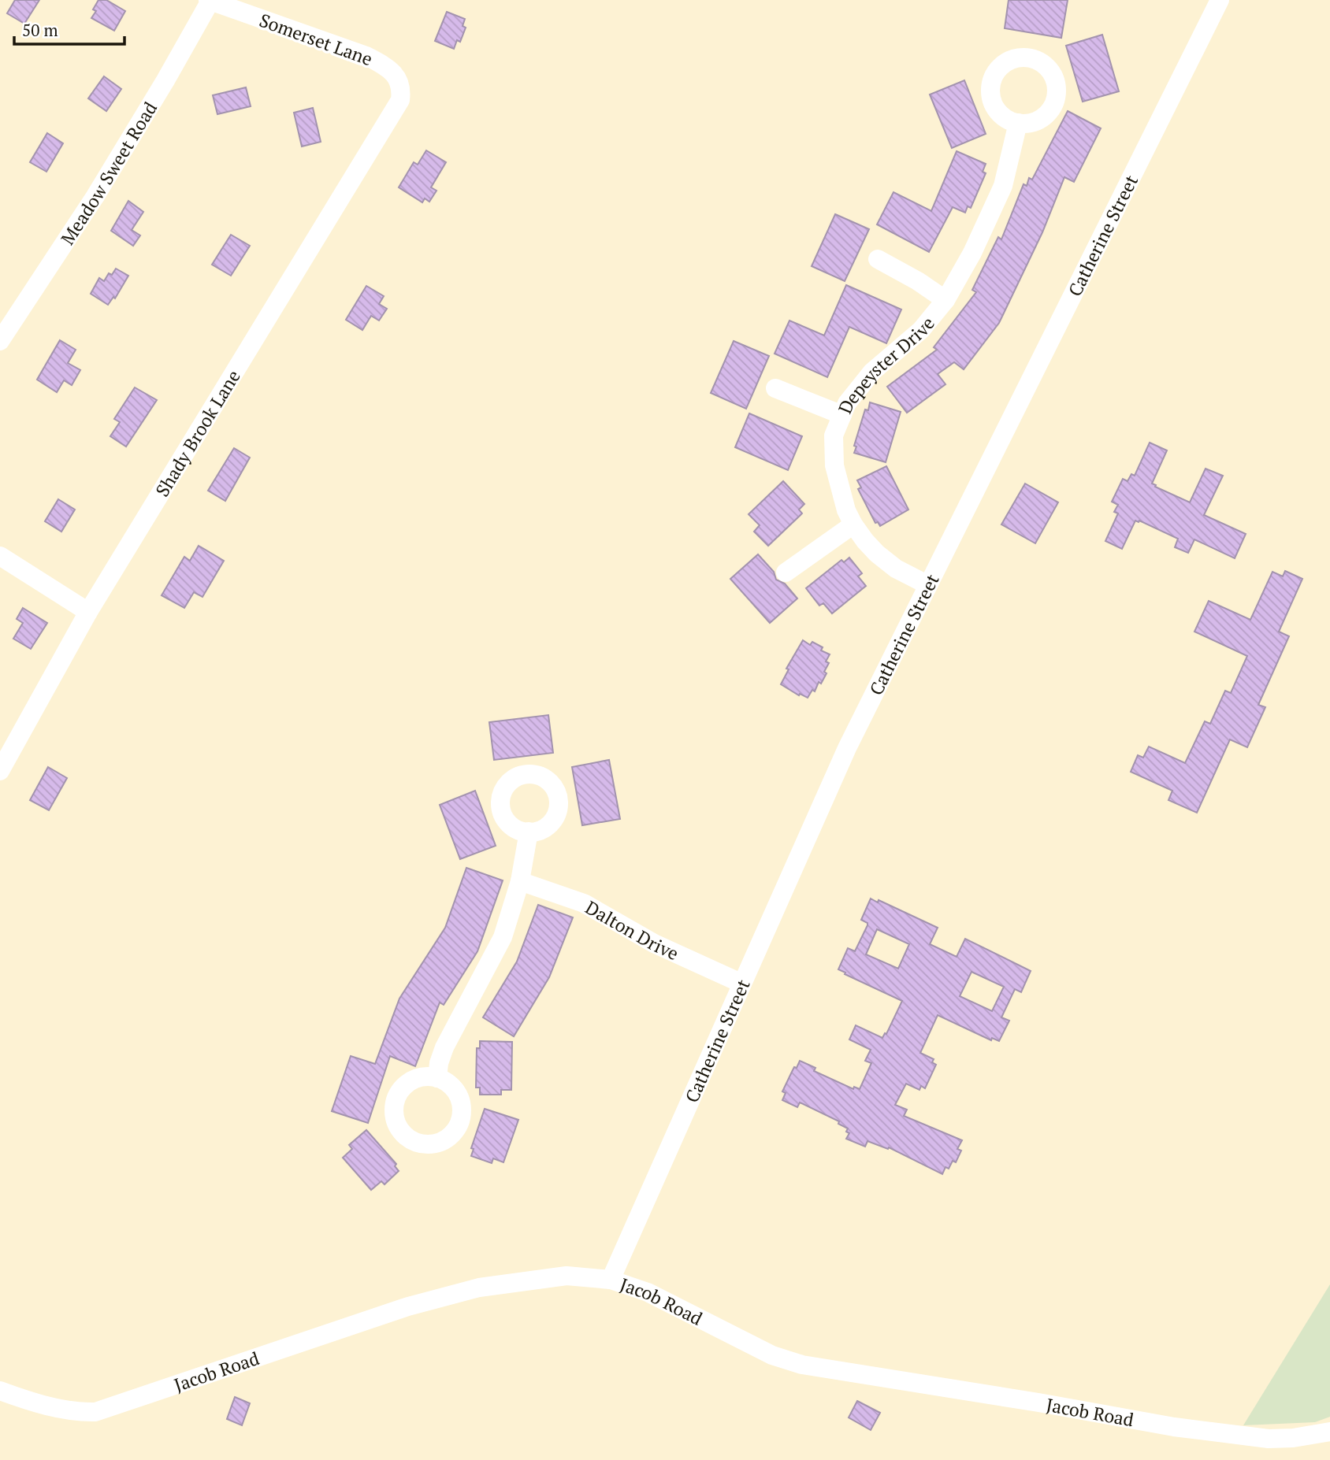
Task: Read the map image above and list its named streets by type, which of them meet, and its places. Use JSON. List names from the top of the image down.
{
  "streets": {
    "street": [
      "Somerset Lane",
      "Meadow Sweet Road",
      "Catherine Street",
      "Depeyster Drive",
      "Shady Brook Lane",
      "Dalton Drive",
      "Jacob Road"
    ]
  },
  "crossings": [
    ["Somerset Lane", "Meadow Sweet Road"],
    ["Somerset Lane", "Shady Brook Lane"],
    ["Catherine Street", "Depeyster Drive"],
    ["Catherine Street", "Dalton Drive"],
    ["Catherine Street", "Jacob Road"]
  ],
  "scale_bar": "50 m"
}
